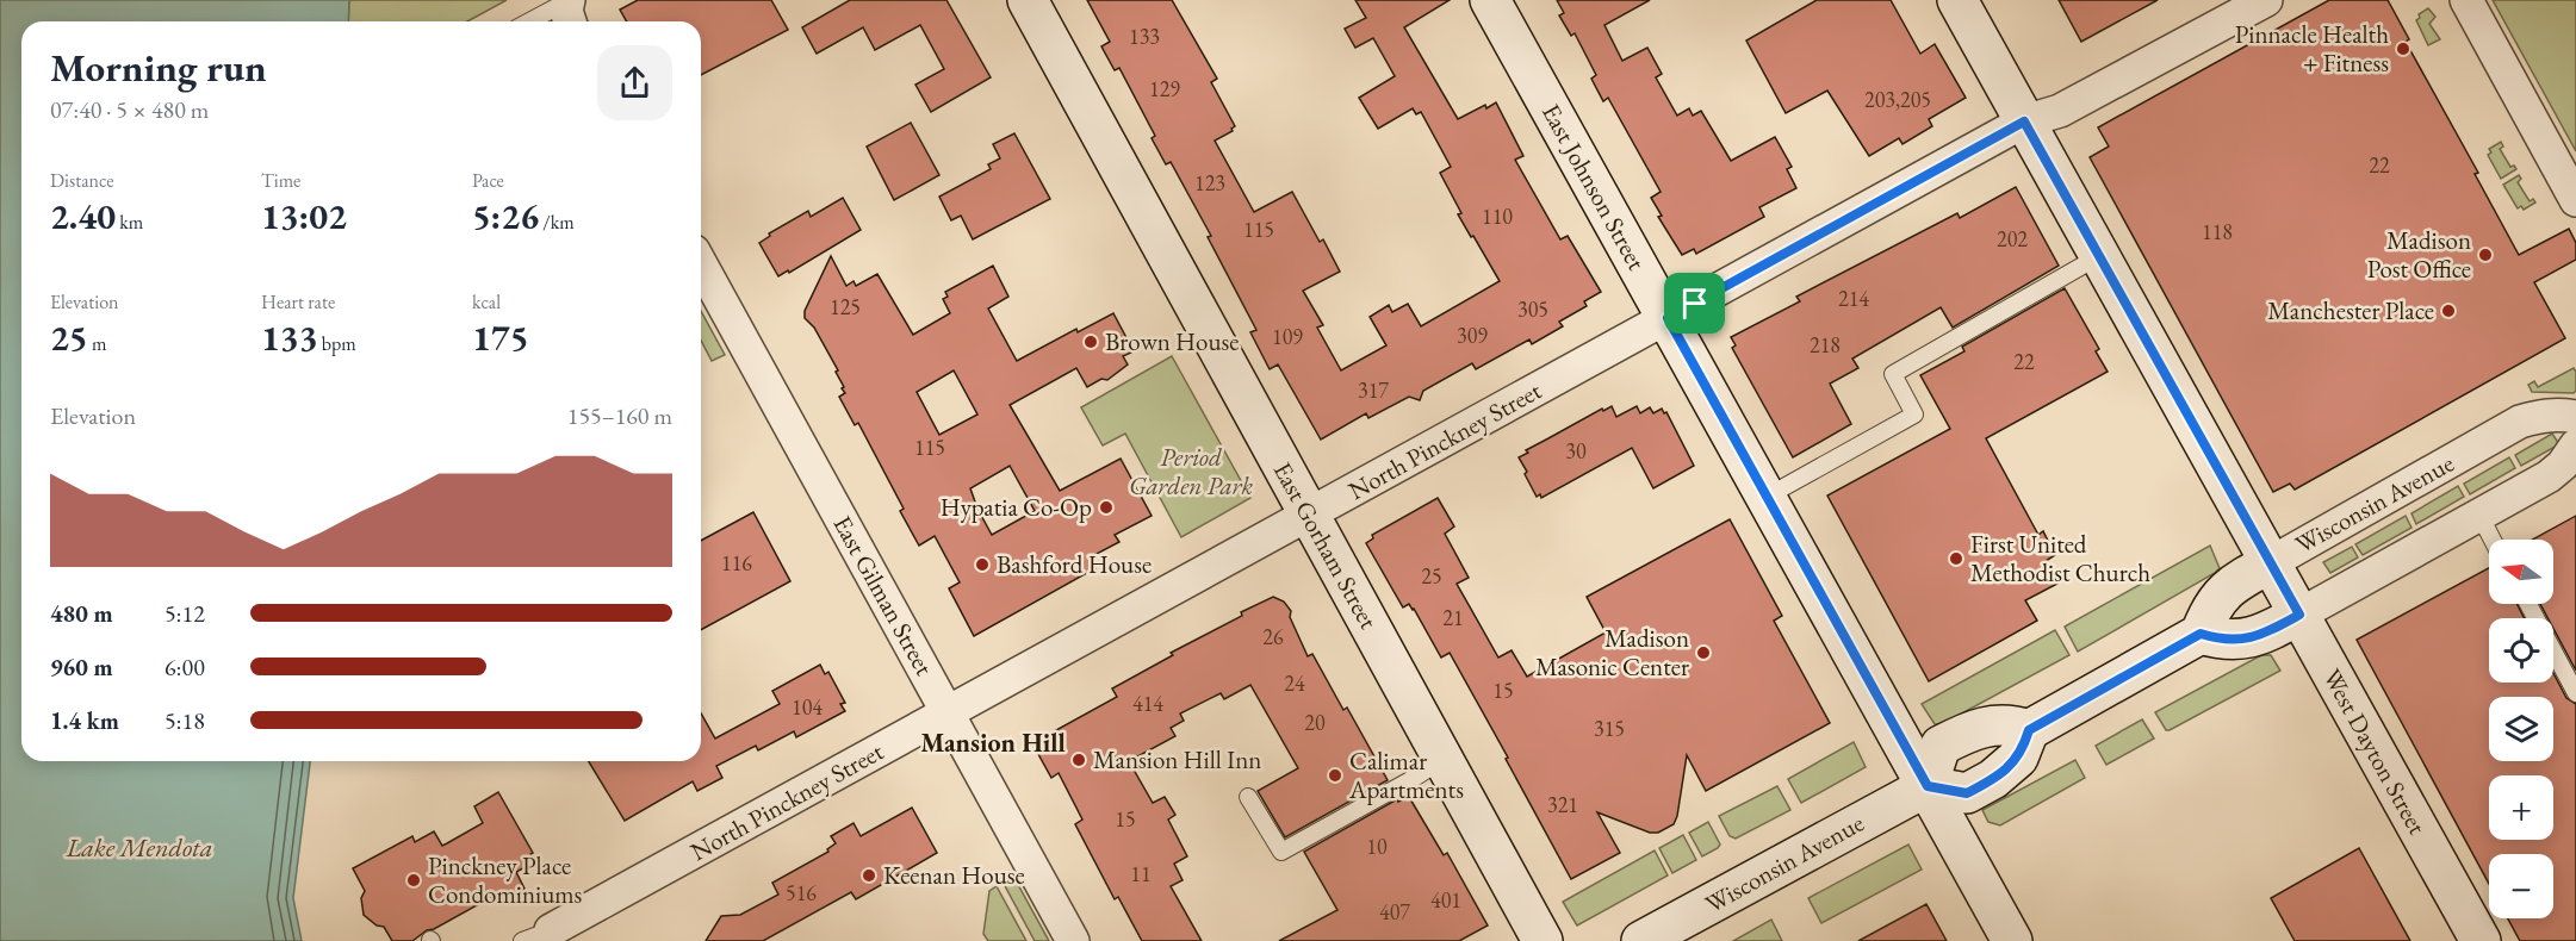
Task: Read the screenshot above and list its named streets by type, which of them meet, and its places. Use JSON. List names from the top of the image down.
{
  "streets": {
    "main road": [
      "East Johnson Street",
      "Wisconsin Avenue",
      "East Gorham Street",
      "West Dayton Street"
    ],
    "street": ["North Pinckney Street", "East Gilman Street"]
  },
  "crossings": [
    ["East Johnson Street", "North Pinckney Street"],
    ["East Johnson Street", "Wisconsin Avenue"],
    ["North Pinckney Street", "East Gorham Street"],
    ["North Pinckney Street", "East Gilman Street"],
    ["North Pinckney Street", "West Dayton Street"],
    ["Wisconsin Avenue", "West Dayton Street"]
  ],
  "districts": ["Mansion Hill"],
  "water": ["Lake Mendota"],
  "parks": ["Period Garden Park"],
  "places": [
    "Pinnacle Health + Fitness",
    "Madison Post Office",
    "Manchester Place",
    "Brown House",
    "Hypatia Co-Op",
    "First United Methodist Church",
    "Bashford House",
    "Madison Masonic Center",
    "Mansion Hill Inn",
    "Calimar Apartments",
    "Keenan House",
    "Pinckney Place Condominiums"
  ],
  "house_numbers": [
    "133",
    "129",
    "203,205",
    "22",
    "123",
    "110",
    "115",
    "118",
    "202",
    "214",
    "125",
    "305",
    "309",
    "109",
    "218",
    "22",
    "317",
    "115",
    "30",
    "116",
    "25",
    "21",
    "26",
    "24",
    "15",
    "414",
    "104",
    "20",
    "315",
    "321",
    "15",
    "10",
    "11",
    "516",
    "401",
    "407"
  ],
  "north": "left",
  "page": {
    "heading": ["Morning run", "07:40 · 5 × 480 m"],
    "stats": [
      ["Distance", "2.40 km"],
      ["Time", "13:02"],
      ["Pace", "5:26 /km"],
      ["Elevation", "25 m"],
      ["Heart rate", "133 bpm"],
      ["kcal", "175"]
    ],
    "chart": ["Elevation", "155–160 m"],
    "map_buttons": ["+", "−"],
    "list": [
      {
        "name": "480 m",
        "note": "5:12"
      },
      {
        "name": "960 m",
        "note": "6:00"
      },
      {
        "name": "1.4 km",
        "note": "5:18"
      }
    ]
  }
}
